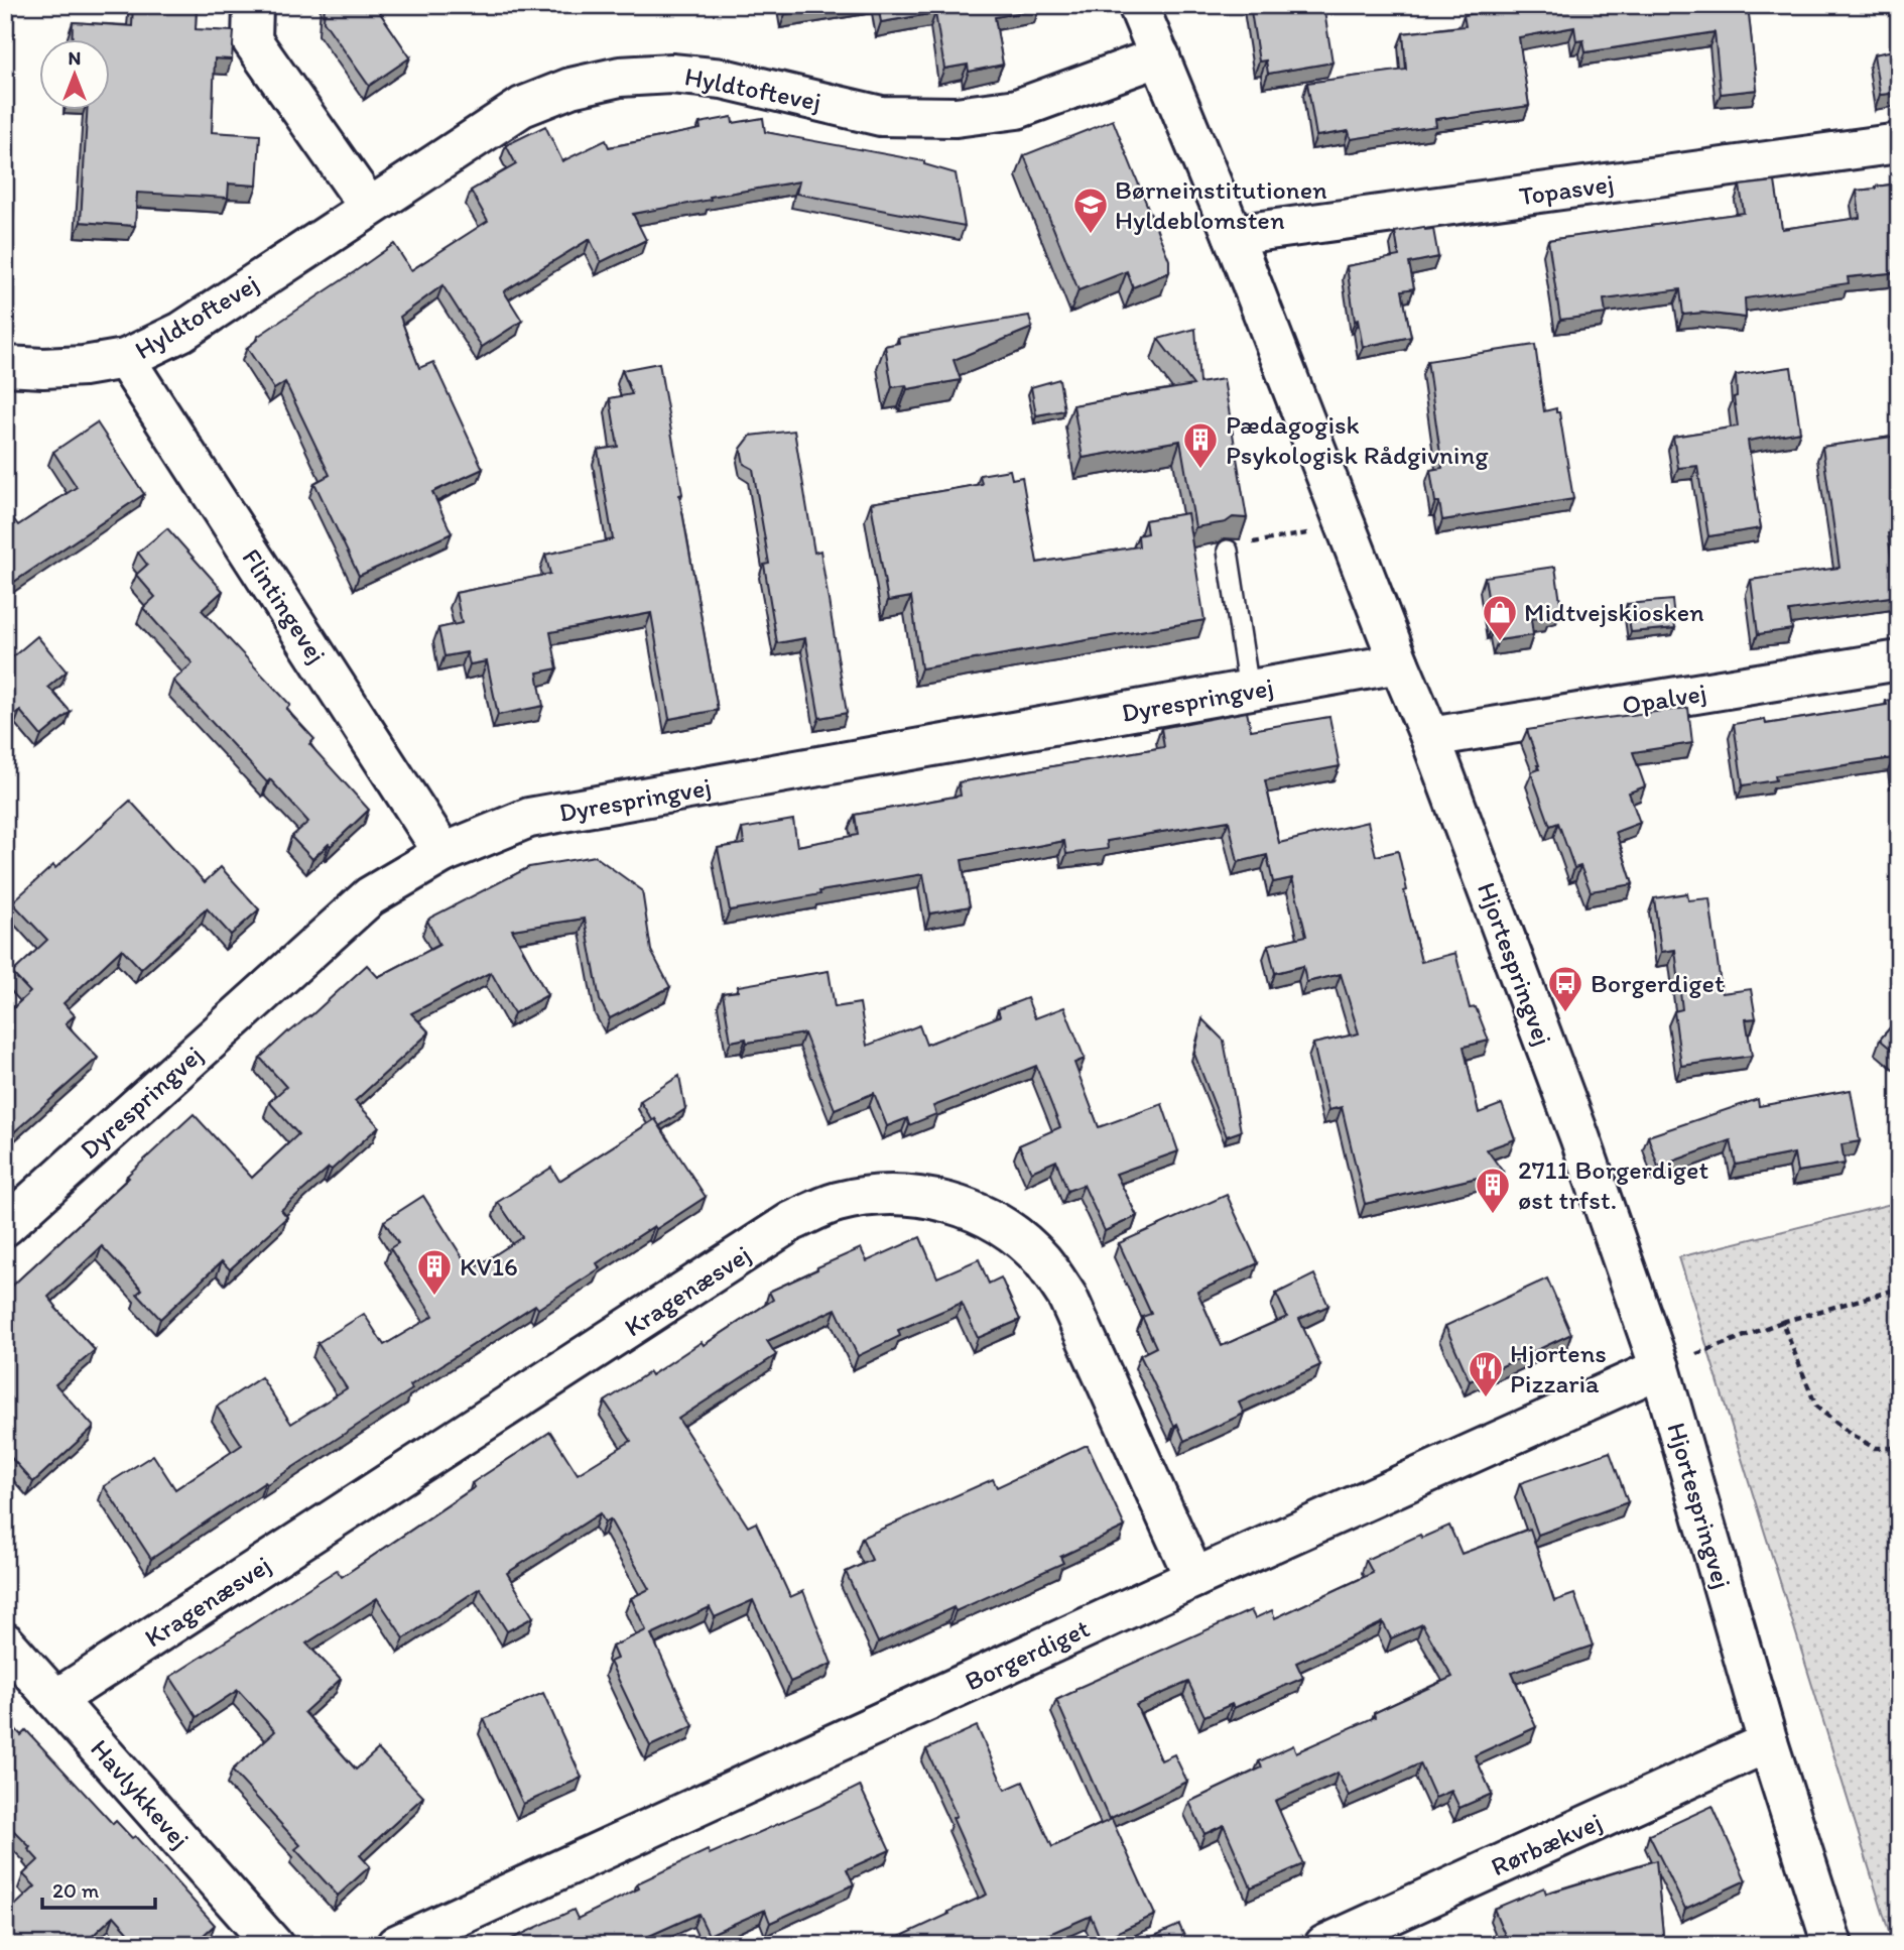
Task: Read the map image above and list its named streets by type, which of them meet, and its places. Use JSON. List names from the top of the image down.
{
  "streets": {
    "street": [
      "Hyldtoftevej",
      "Topasvej",
      "Flintingevej",
      "Opalvej",
      "Dyrespringvej",
      "Hjortespringvej",
      "Kragenæsvej",
      "Borgerdiget",
      "Havlykkevej",
      "Rørbækvej"
    ]
  },
  "crossings": [
    ["Hyldtoftevej", "Flintingevej"],
    ["Hyldtoftevej", "Hjortespringvej"],
    ["Topasvej", "Hjortespringvej"],
    ["Flintingevej", "Dyrespringvej"],
    ["Opalvej", "Hjortespringvej"],
    ["Dyrespringvej", "Hjortespringvej"],
    ["Hjortespringvej", "Borgerdiget"],
    ["Hjortespringvej", "Rørbækvej"],
    ["Kragenæsvej", "Borgerdiget"],
    ["Kragenæsvej", "Havlykkevej"]
  ],
  "places": {
    "school or university": ["Børneinstitutionen Hyldeblomsten"],
    "building": ["Pædagogisk Psykologisk Rådgivning", "2711 Borgerdiget øst trfst.", "KV16"],
    "shop": ["Midtvejskiosken"],
    "bus stop": ["Borgerdiget"],
    "restaurant": ["Hjortens Pizzaria"]
  },
  "scale_bar": "20 m",
  "north": "top"
}
